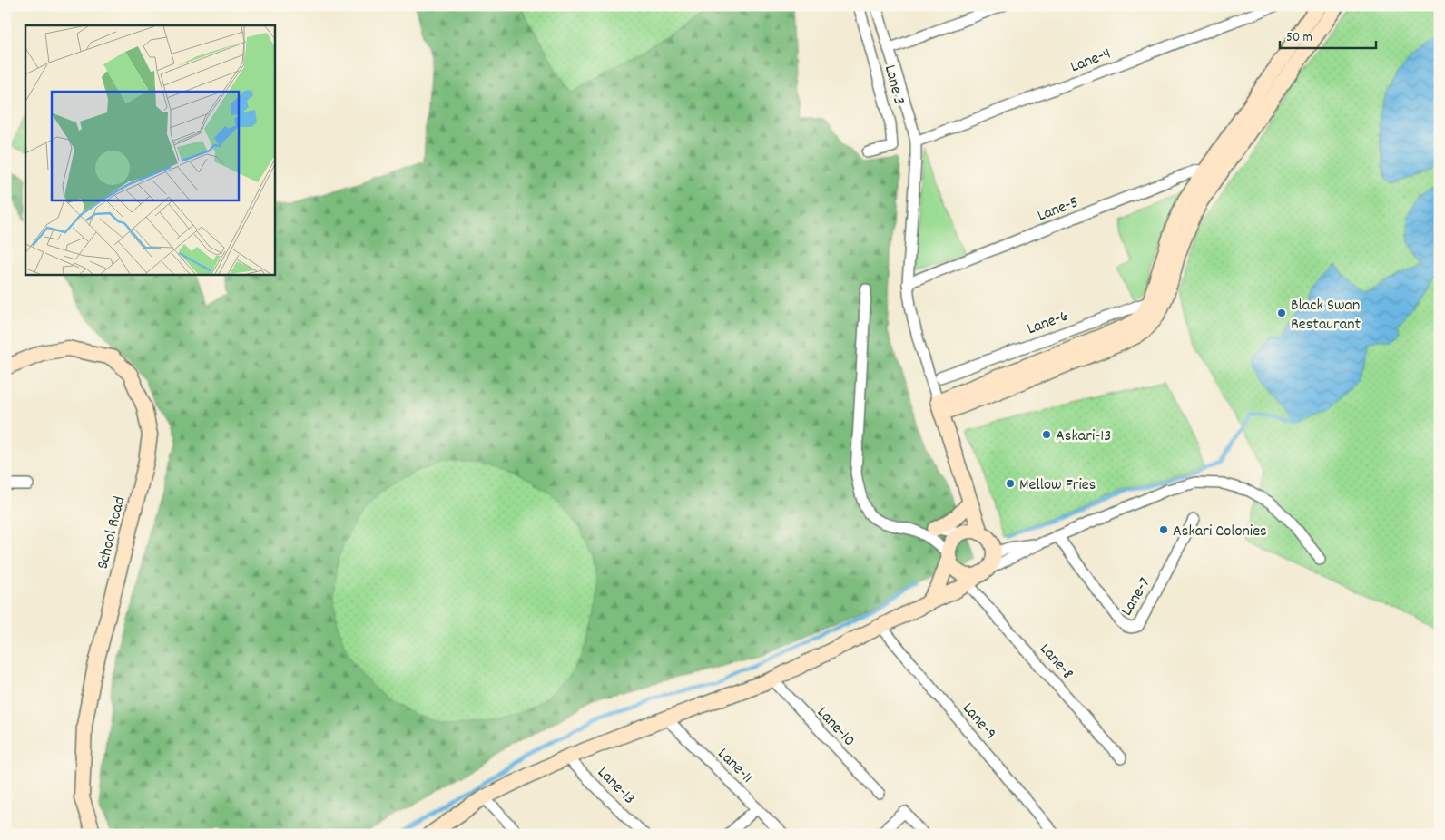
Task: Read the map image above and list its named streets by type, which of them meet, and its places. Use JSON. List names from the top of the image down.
{
  "streets": {
    "street": [
      "Lane-4",
      "Lane 3",
      "Lane-5",
      "Lane-6",
      "School Road",
      "Lane-7",
      "Lane-8",
      "Lane-9",
      "Lane-10",
      "Lane-11",
      "Lane-13"
    ]
  },
  "places": [
    "Black Swan Restaurant",
    "Askari-13",
    "Mellow Fries",
    "Askari Colonies"
  ],
  "scale_bar": "50 m"
}
